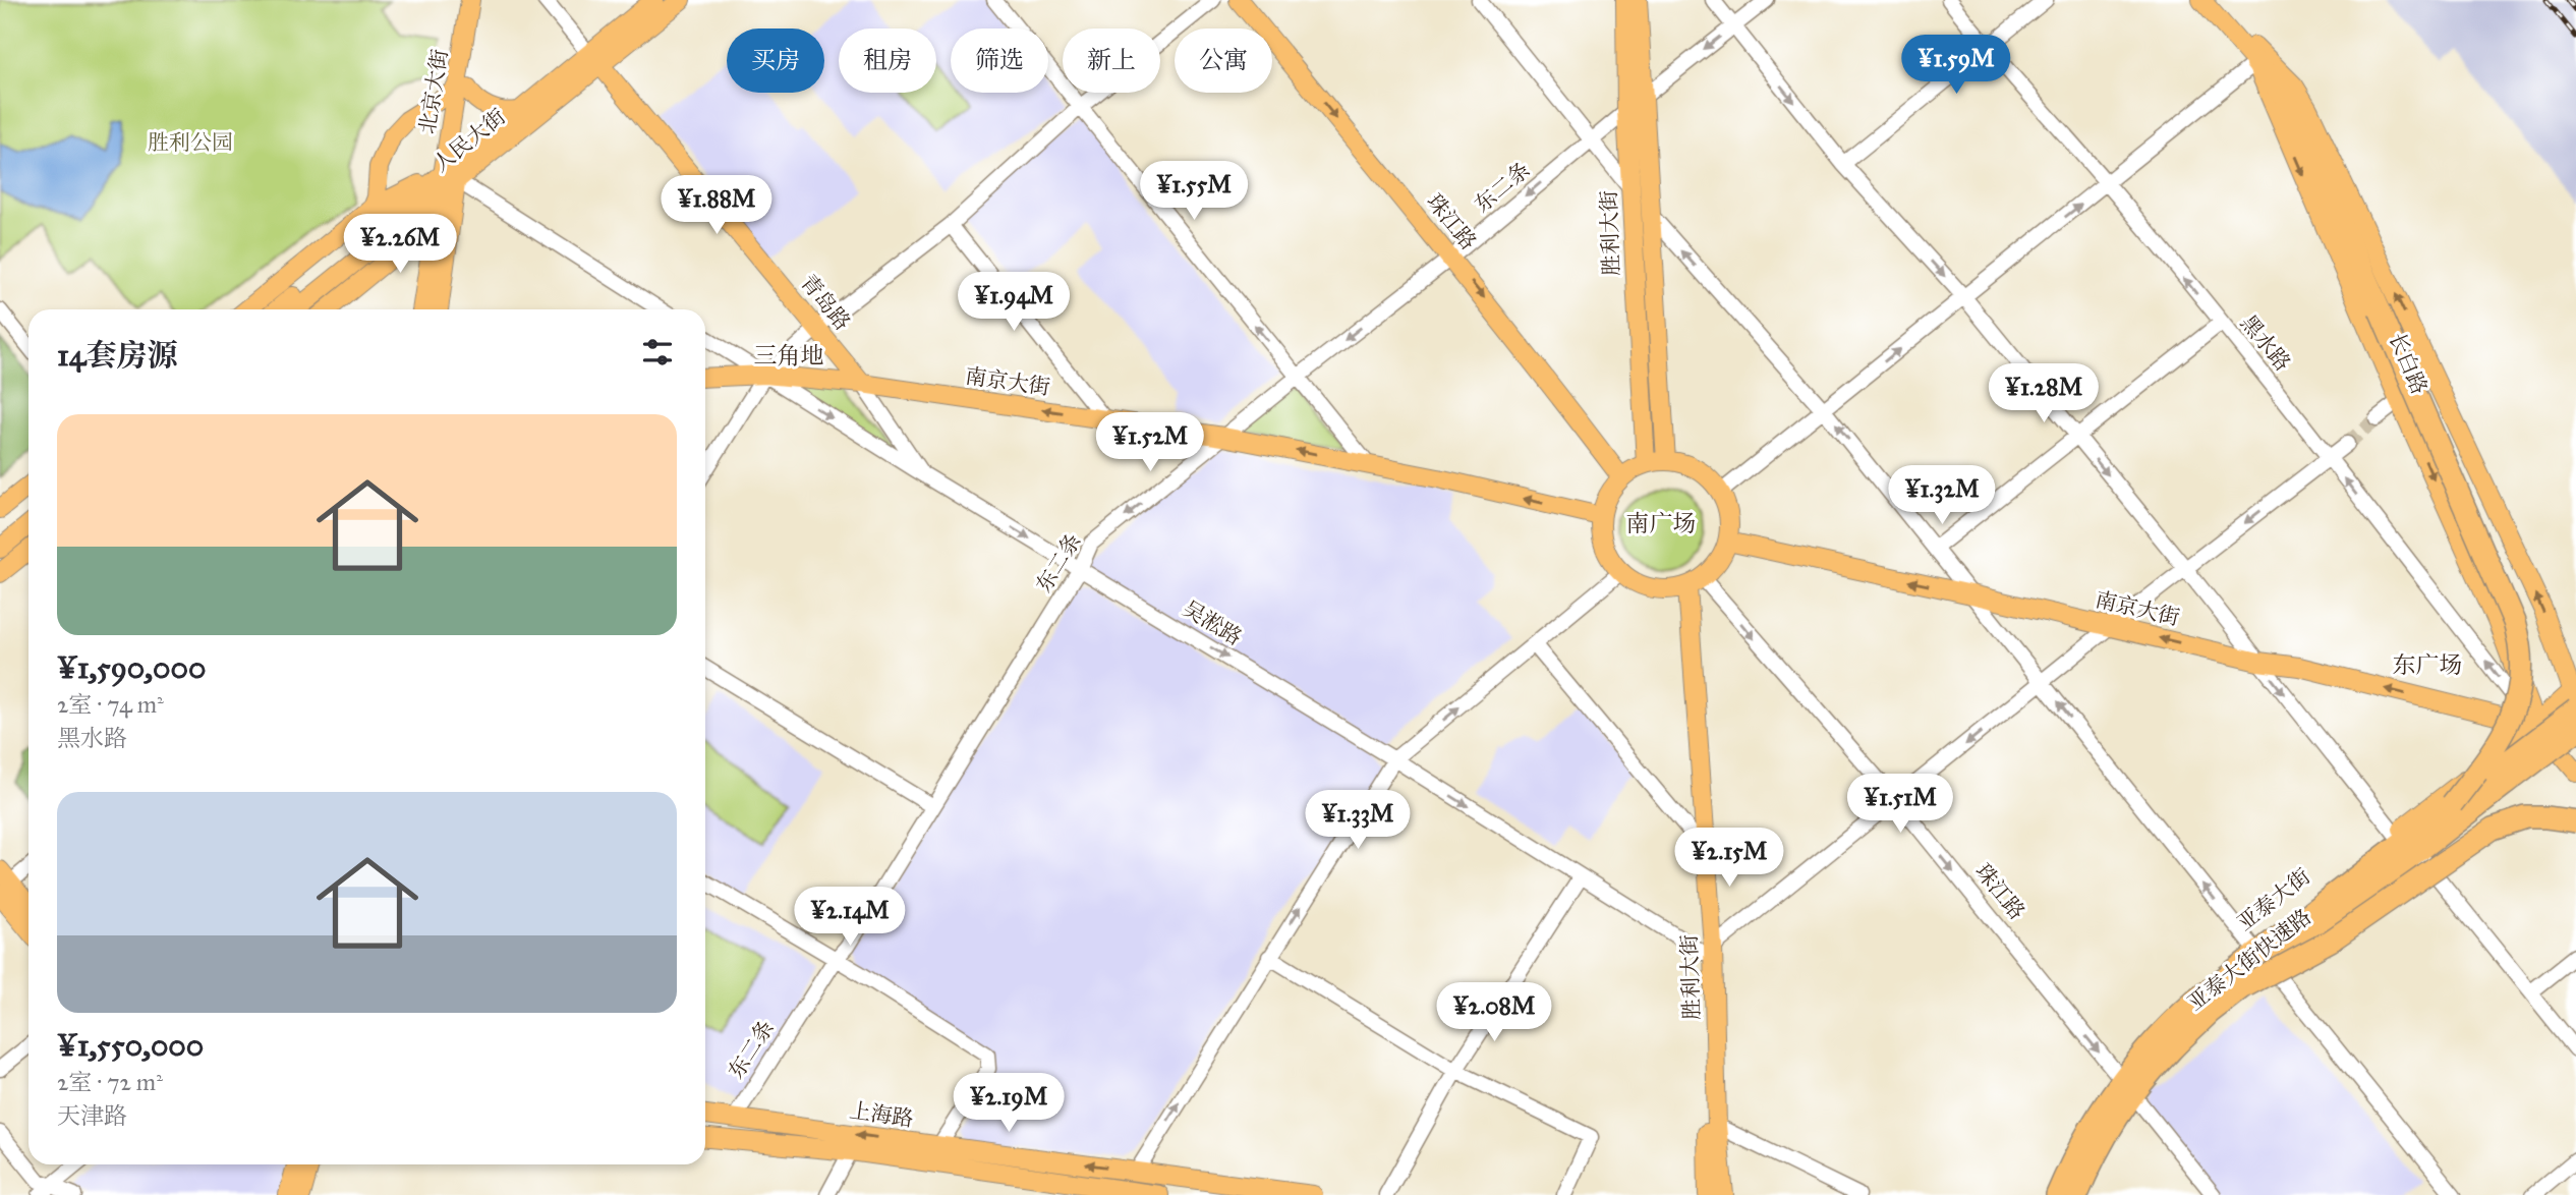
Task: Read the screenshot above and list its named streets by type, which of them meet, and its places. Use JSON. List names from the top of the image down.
{
  "streets": {
    "highway": ["亚泰大街快速路"],
    "main road": [
      "北京大街",
      "人民大街",
      "珠江路",
      "胜利大街",
      "青岛路",
      "长白路",
      "南京大街",
      "亚泰大街",
      "上海路"
    ],
    "street": ["东二条", "黑水路", "吴淞路"]
  },
  "crossings": [
    ["北京大街", "人民大街"],
    ["人民大街", "青岛路"],
    ["东二条", "珠江路"],
    ["东二条", "胜利大街"],
    ["东二条", "南京大街"],
    ["东二条", "吴淞路"],
    ["东二条", "上海路"],
    ["珠江路", "胜利大街"],
    ["珠江路", "南京大街"],
    ["珠江路", "亚泰大街"],
    ["胜利大街", "南京大街"],
    ["胜利大街", "吴淞路"],
    ["青岛路", "南京大街"],
    ["青岛路", "吴淞路"],
    ["黑水路", "长白路"],
    ["黑水路", "南京大街"],
    ["黑水路", "亚泰大街"],
    ["长白路", "南京大街"],
    ["长白路", "亚泰大街"],
    ["南京大街", "吴淞路"],
    ["南京大街", "亚泰大街"],
    ["亚泰大街", "亚泰大街快速路"]
  ],
  "one_way": [
    "东二条",
    "珠江路",
    "黑水路",
    "南京大街",
    "吴淞路"
  ],
  "districts": ["三角地", "南广场", "东广场"],
  "parks": ["胜利公园"],
  "page": {
    "chip": [
      "买房",
      "租房",
      "筛选",
      "新上",
      "公寓"
    ],
    "price": [
      "¥1.59M",
      "¥1.55M",
      "¥1.88M",
      "¥2.26M",
      "¥1.94M",
      "¥1.28M",
      "¥1.52M",
      "¥1.32M",
      "¥1.51M",
      "¥1.33M",
      "¥2.15M",
      "¥2.14M",
      "¥2.08M",
      "¥2.19M"
    ],
    "heading": "14套房源",
    "list": [
      {
        "name": "¥1,590,000",
        "note": "2室 · 74 m² · 黑水路"
      },
      {
        "name": "¥1,550,000",
        "note": "2室 · 72 m² · 天津路"
      }
    ]
  }
}
